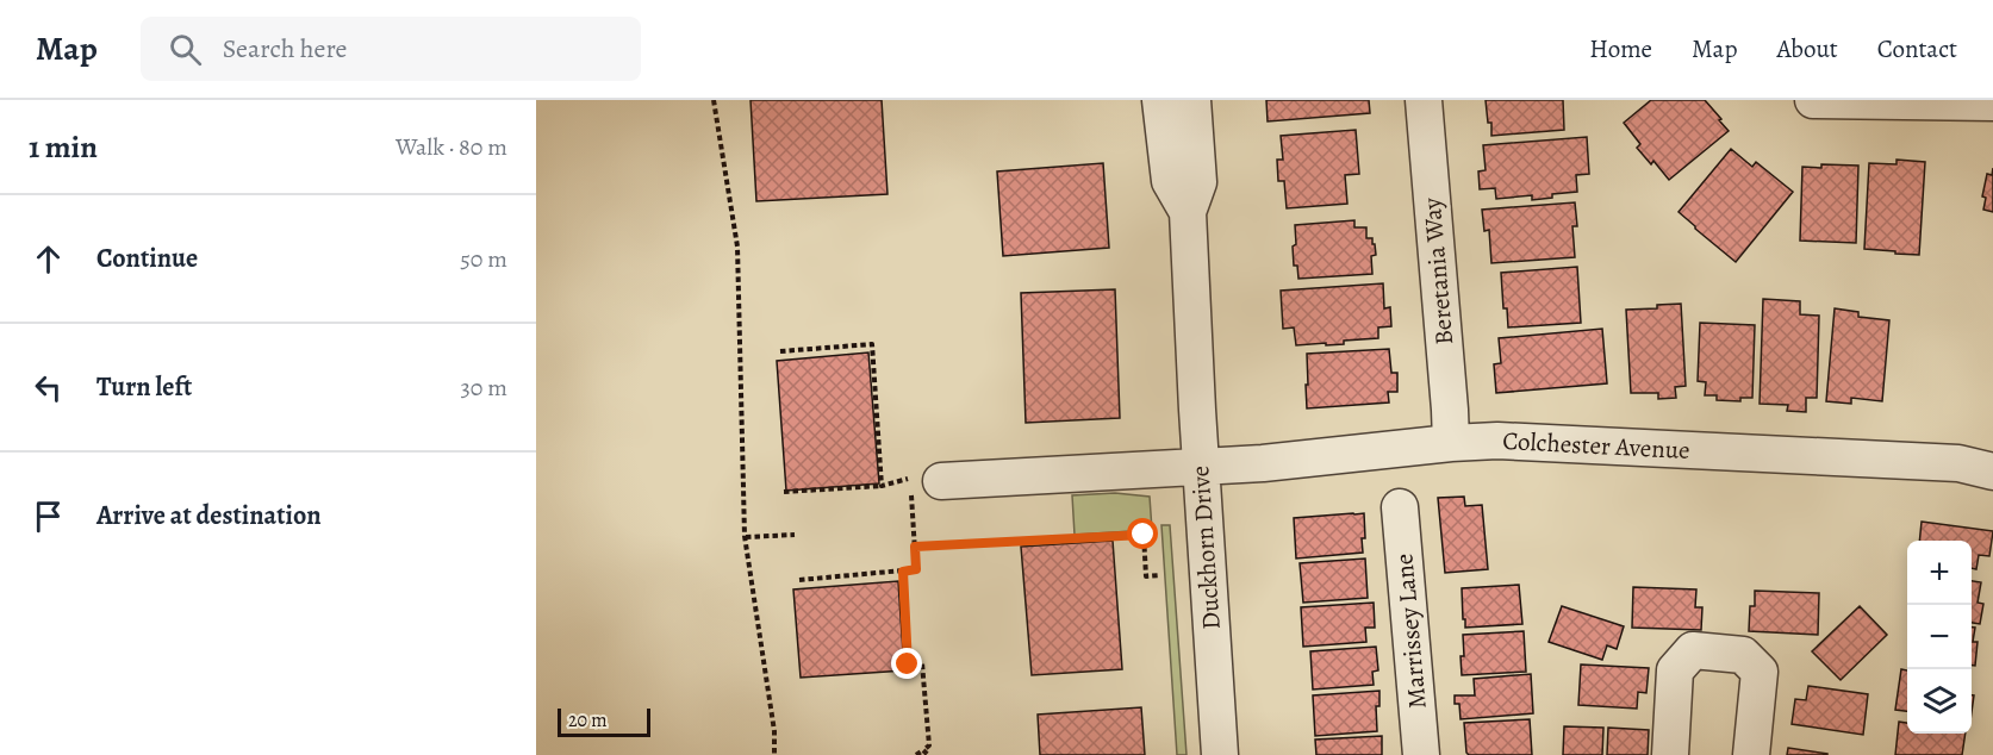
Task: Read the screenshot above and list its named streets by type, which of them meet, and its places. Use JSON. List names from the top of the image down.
{
  "streets": {
    "street": [
      "Beretania Way",
      "Colchester Avenue",
      "Duckhorn Drive",
      "Marrissey Lane"
    ]
  },
  "crossings": [
    ["Beretania Way", "Colchester Avenue"],
    ["Colchester Avenue", "Duckhorn Drive"]
  ],
  "scale_bar": "20 m",
  "page": {
    "header": "Map",
    "search": "Search here",
    "nav": [
      "Home",
      "Map",
      "About",
      "Contact"
    ],
    "heading": ["1 min", "Walk · 80 m"],
    "list": [
      ["Continue", "50 m"],
      ["Turn left", "30 m"],
      "Arrive at destination"
    ],
    "map_buttons": ["+", "−"],
    "scale": "20 m"
  }
}
